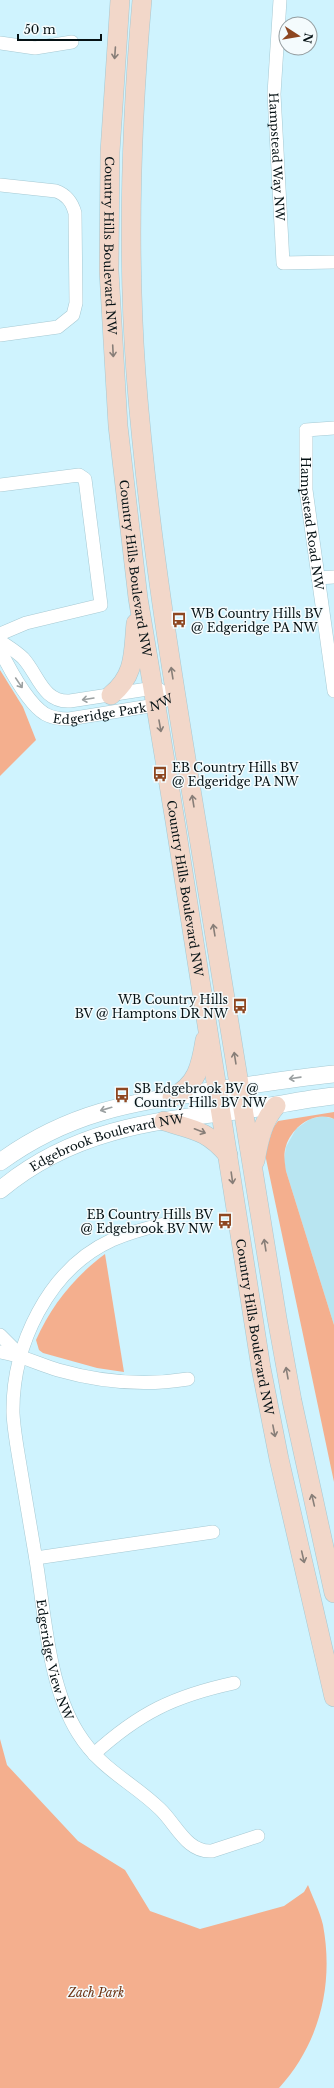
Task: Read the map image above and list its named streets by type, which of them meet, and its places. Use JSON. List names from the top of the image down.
{
  "streets": {
    "main road": ["Country Hills Boulevard NW"],
    "street": [
      "Hampstead Way NW",
      "Hampstead Road NW",
      "Edgeridge Park NW",
      "Edgebrook Boulevard NW",
      "Edgeridge View NW"
    ]
  },
  "crossings": [
    ["Country Hills Boulevard NW", "Edgeridge Park NW"],
    ["Country Hills Boulevard NW", "Edgebrook Boulevard NW"]
  ],
  "parks": ["Zach Park"],
  "places": {
    "bus stop": [
      "WB Country Hills BV @ Edgeridge PA NW",
      "EB Country Hills BV @ Edgeridge PA NW",
      "WB Country Hills BV @ Hamptons DR NW",
      "SB Edgebrook BV @ Country Hills BV NW",
      "EB Country Hills BV @ Edgebrook BV NW"
    ]
  },
  "scale_bar": "50 m",
  "north": "right"
}
